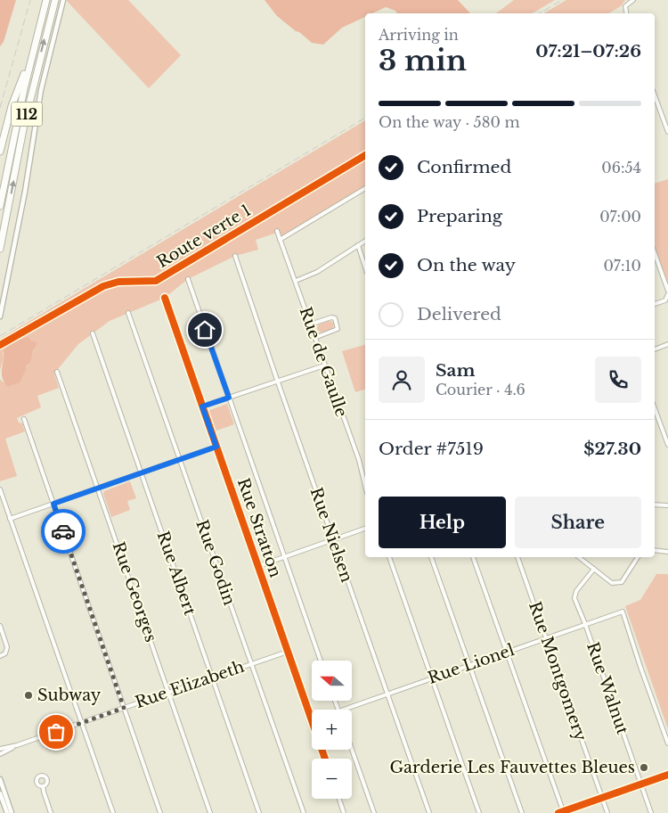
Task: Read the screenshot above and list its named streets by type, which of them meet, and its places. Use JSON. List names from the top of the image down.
{
  "streets": {
    "highway": ["112"],
    "street": [
      "Rue de Gaulle",
      "Rue Stratton",
      "Rue Nielsen",
      "Rue Godin",
      "Rue Albert",
      "Rue Georges",
      "Rue Lionel",
      "Rue Montgomery",
      "Rue Elizabeth",
      "Rue Walnut"
    ],
    "cycle path": ["Route verte 1"]
  },
  "crossings": [
    ["Rue Stratton", "Rue Elizabeth"],
    ["Rue Nielsen", "Rue Lionel"],
    ["Rue Godin", "Rue Elizabeth"],
    ["Rue Albert", "Rue Elizabeth"],
    ["Rue Georges", "Rue Elizabeth"],
    ["Rue Lionel", "Rue Montgomery"],
    ["Rue Lionel", "Rue Walnut"]
  ],
  "places": ["Subway", "Garderie Les Fauvettes Bleues"],
  "north": "left",
  "page": {
    "heading": ["3 min", "Arriving in", "07:21–07:26"],
    "panel": [
      "Sam",
      "Courier · 4.6",
      "Order #7519",
      "$27.30"
    ],
    "bar": "On the way · 580 m",
    "list": [
      ["Confirmed", "06:54"],
      ["Preparing", "07:00"],
      ["On the way", "07:10"],
      "Delivered"
    ],
    "buttons": ["Help", "Share"],
    "map_buttons": ["+", "−"]
  }
}
